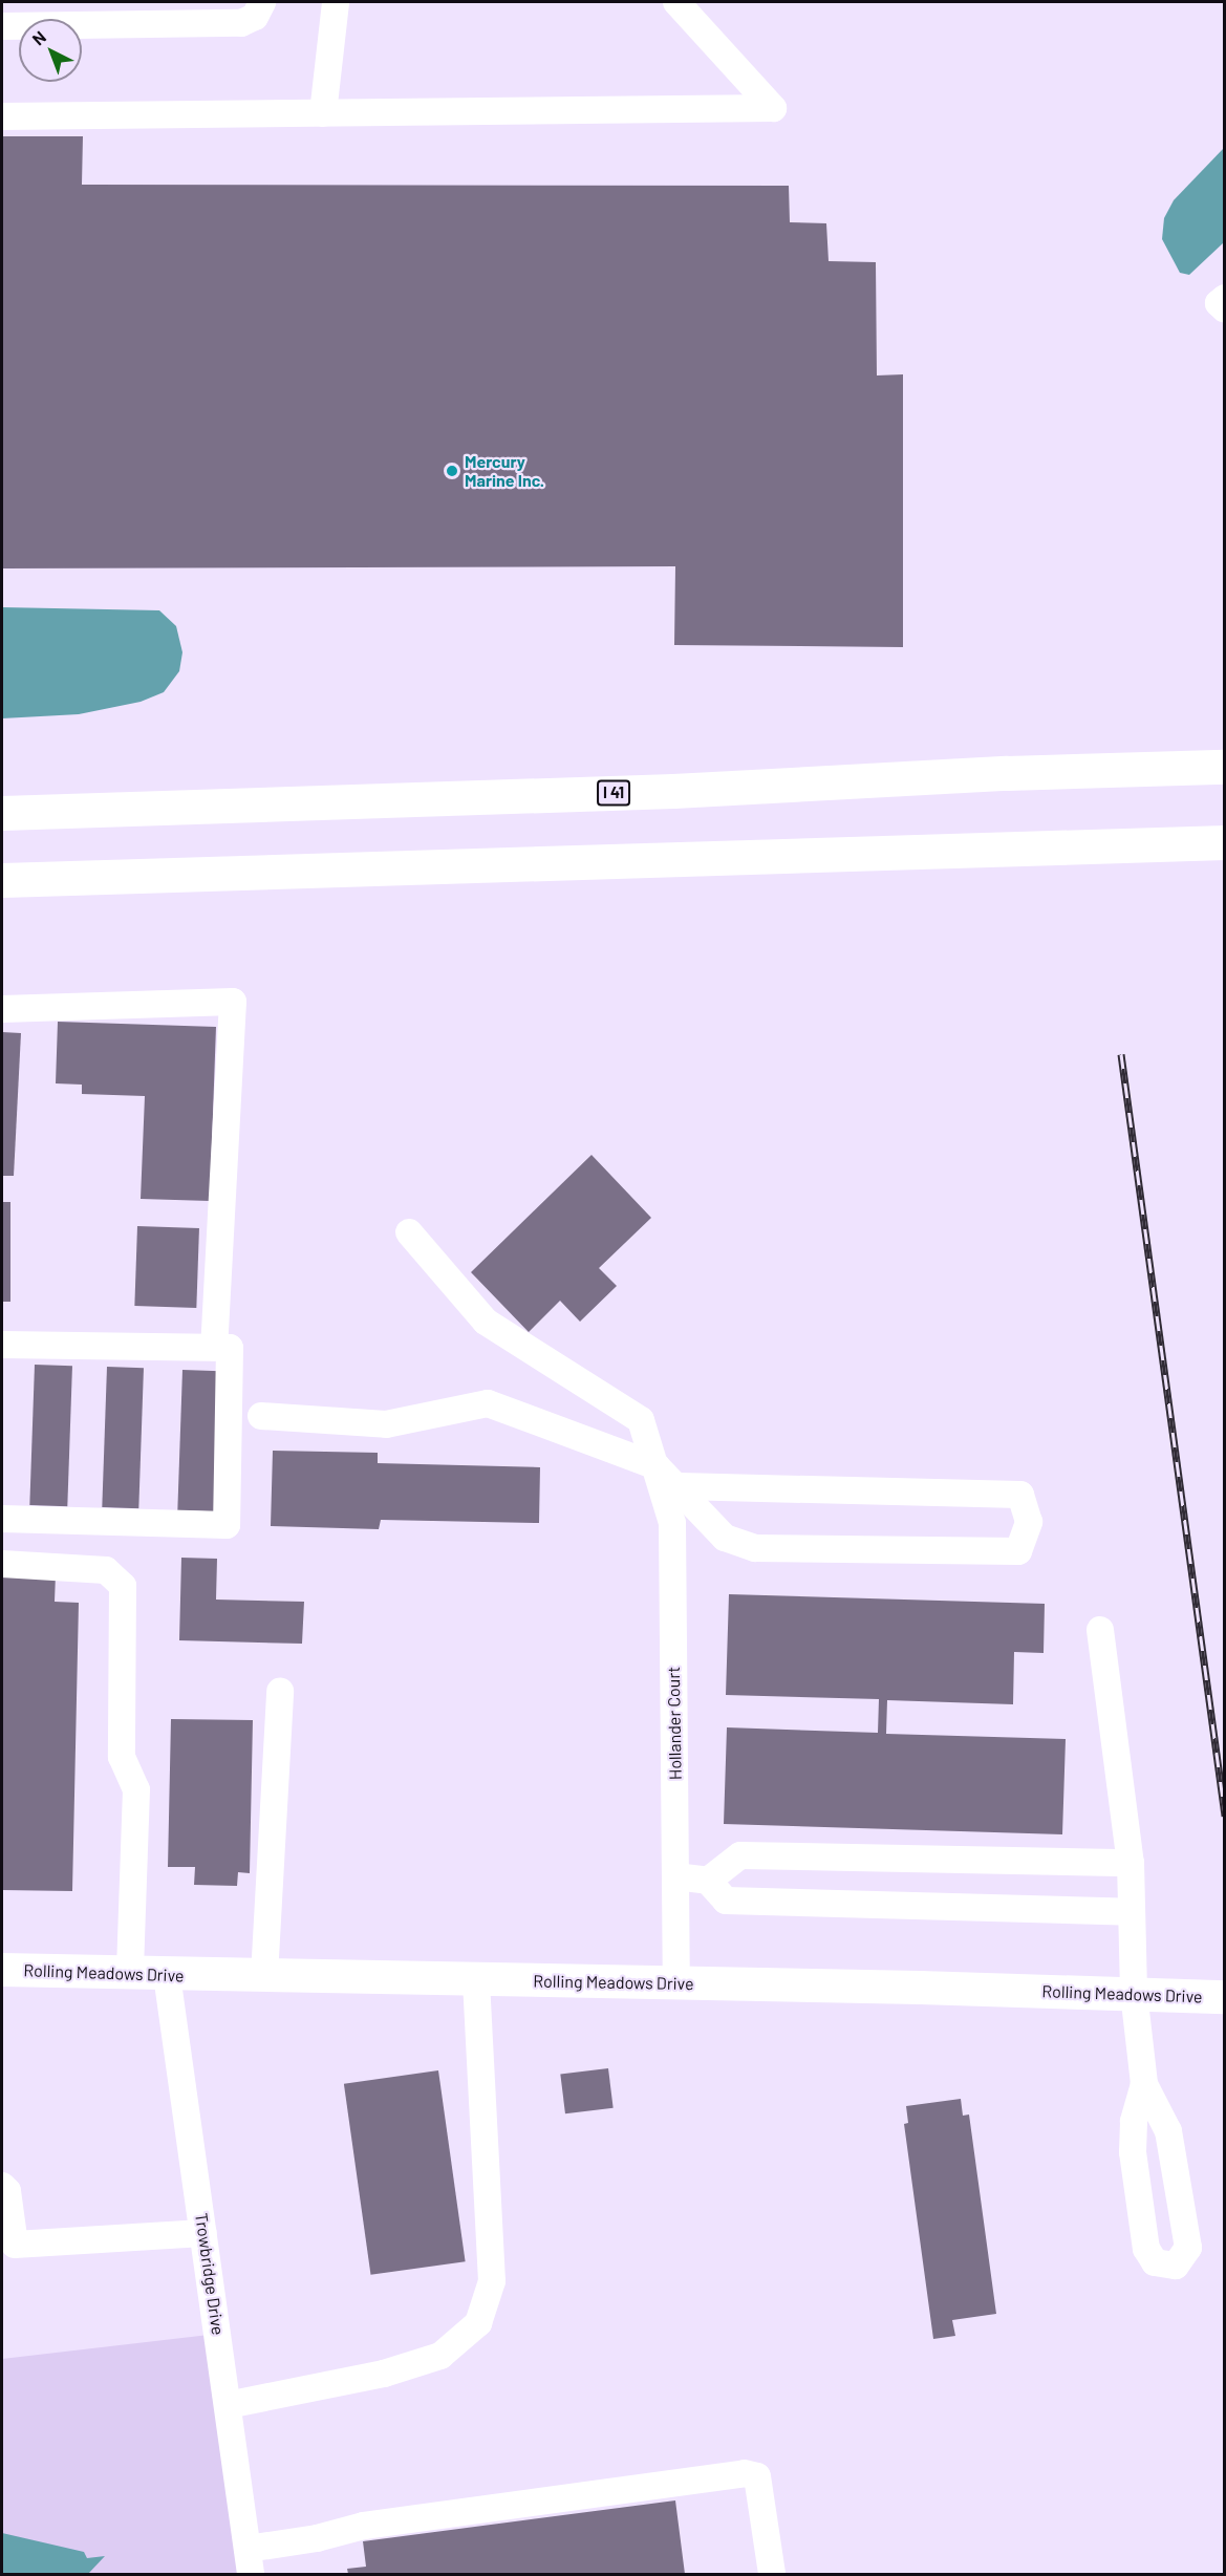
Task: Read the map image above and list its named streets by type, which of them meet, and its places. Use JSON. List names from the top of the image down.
{
  "streets": {
    "highway": ["I 41"],
    "main road": ["Rolling Meadows Drive"],
    "street": ["Hollander Court", "Trowbridge Drive"]
  },
  "crossings": [
    ["Hollander Court", "Rolling Meadows Drive"],
    ["Rolling Meadows Drive", "Trowbridge Drive"]
  ],
  "places": ["Mercury Marine Inc."],
  "north": "top left"
}
